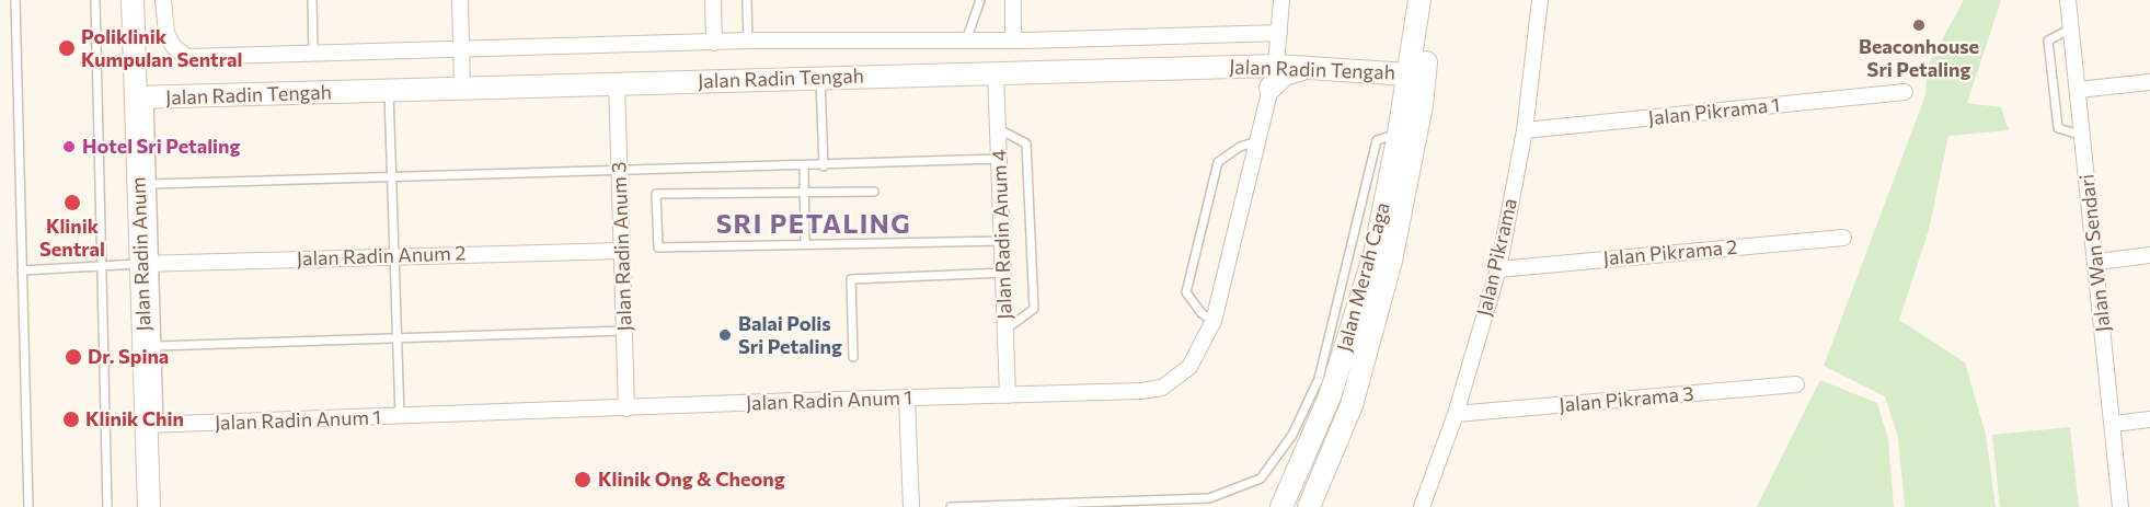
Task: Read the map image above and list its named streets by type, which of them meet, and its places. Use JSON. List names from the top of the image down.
{
  "streets": {
    "street": [
      "Jalan Radin Tengah",
      "Jalan Pikrama 1",
      "Jalan Radin Anum 4",
      "Jalan Radin Anum 3",
      "Jalan Pikrama 2",
      "Jalan Wan Sendari",
      "Jalan Radin Anum",
      "Jalan Radin Anum 2",
      "Jalan Pikrama",
      "Jalan Merah Caga",
      "Jalan Pikrama 3",
      "Jalan Radin Anum 1"
    ]
  },
  "crossings": [
    ["Jalan Radin Tengah", "Jalan Radin Anum 4"],
    ["Jalan Radin Tengah", "Jalan Radin Anum 3"],
    ["Jalan Radin Tengah", "Jalan Radin Anum"],
    ["Jalan Radin Tengah", "Jalan Merah Caga"],
    ["Jalan Radin Tengah", "Jalan Radin Anum 1"],
    ["Jalan Pikrama 1", "Jalan Pikrama"],
    ["Jalan Radin Anum 4", "Jalan Radin Anum 1"],
    ["Jalan Radin Anum 3", "Jalan Radin Anum 2"],
    ["Jalan Radin Anum 3", "Jalan Radin Anum 1"],
    ["Jalan Pikrama 2", "Jalan Pikrama"],
    ["Jalan Radin Anum", "Jalan Radin Anum 2"],
    ["Jalan Radin Anum", "Jalan Radin Anum 1"],
    ["Jalan Pikrama", "Jalan Pikrama 3"]
  ],
  "districts": ["SRI PETALING"],
  "places": [
    "Beaconhouse Sri Petaling",
    "Poliklinik Kumpulan Sentral",
    "Hotel Sri Petaling",
    "Klinik Sentral",
    "Balai Polis Sri Petaling",
    "Dr. Spina",
    "Klinik Chin",
    "Klinik Ong & Cheong"
  ]
}
